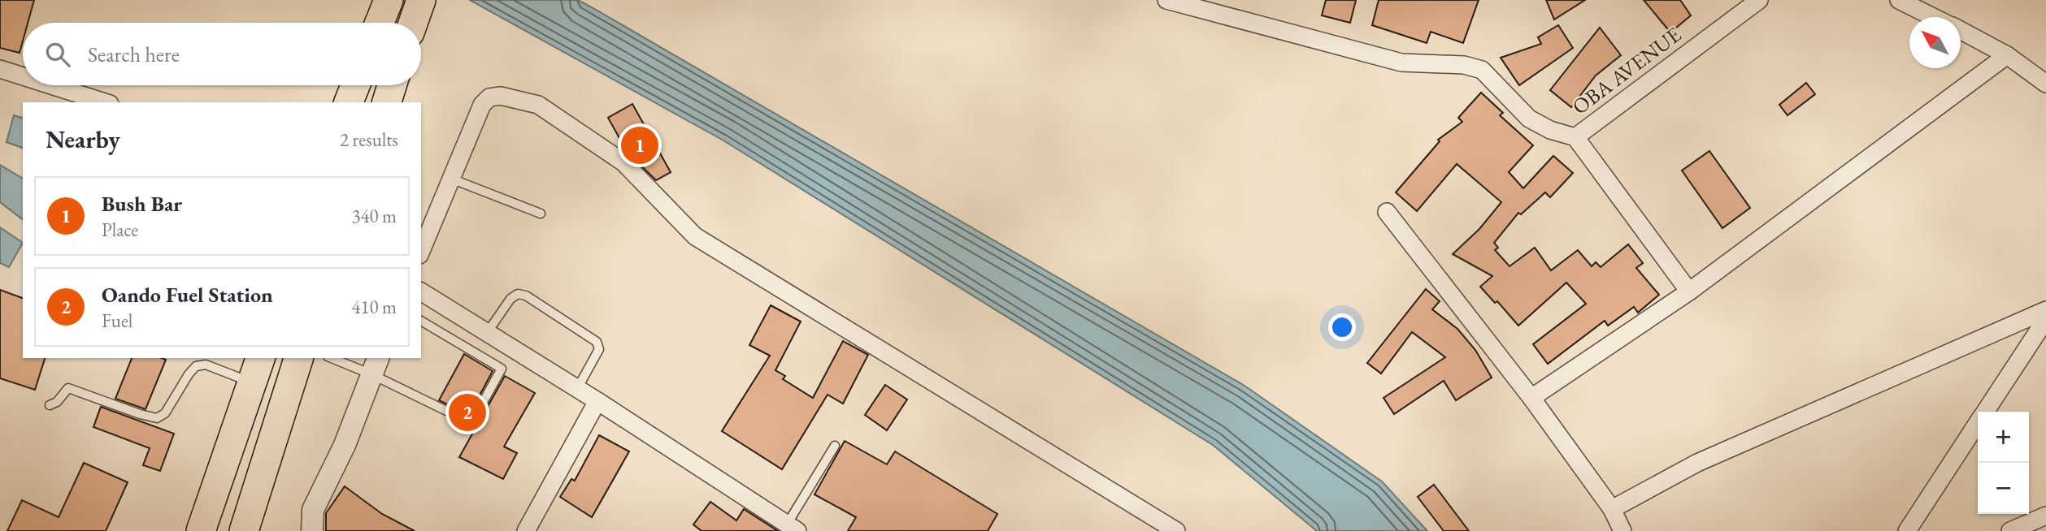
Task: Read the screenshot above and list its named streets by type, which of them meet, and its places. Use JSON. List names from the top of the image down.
{
  "streets": {
    "street": ["OBA AVENUE"]
  },
  "north": "top left",
  "page": {
    "search": "Search here",
    "heading": ["Nearby", "2 results"],
    "pins": ["1", "2"],
    "list": [
      {
        "mark": "1",
        "name": "Bush Bar",
        "note": "Place",
        "value": "340 m"
      },
      {
        "mark": "2",
        "name": "Oando Fuel Station",
        "note": "Fuel",
        "value": "410 m"
      }
    ],
    "map_buttons": ["+", "−"]
  }
}
